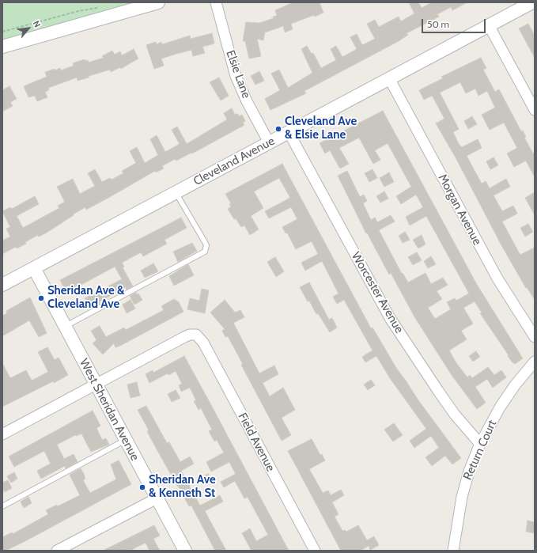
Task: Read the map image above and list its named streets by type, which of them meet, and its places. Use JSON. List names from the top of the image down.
{
  "streets": {
    "street": [
      "Elsie Lane",
      "Cleveland Avenue",
      "Morgan Avenue",
      "Worcester Avenue",
      "West Sheridan Avenue",
      "Field Avenue",
      "Return Court"
    ]
  },
  "crossings": [
    ["Elsie Lane", "Cleveland Avenue"],
    ["Cleveland Avenue", "Morgan Avenue"],
    ["Cleveland Avenue", "Worcester Avenue"],
    ["Cleveland Avenue", "West Sheridan Avenue"],
    ["Worcester Avenue", "Return Court"],
    ["West Sheridan Avenue", "Field Avenue"]
  ],
  "places": ["Cleveland Ave & Elsie Lane", "Sheridan Ave & Cleveland Ave", "Sheridan Ave & Kenneth St"],
  "scale_bar": "50 m",
  "north": "top right"
}
